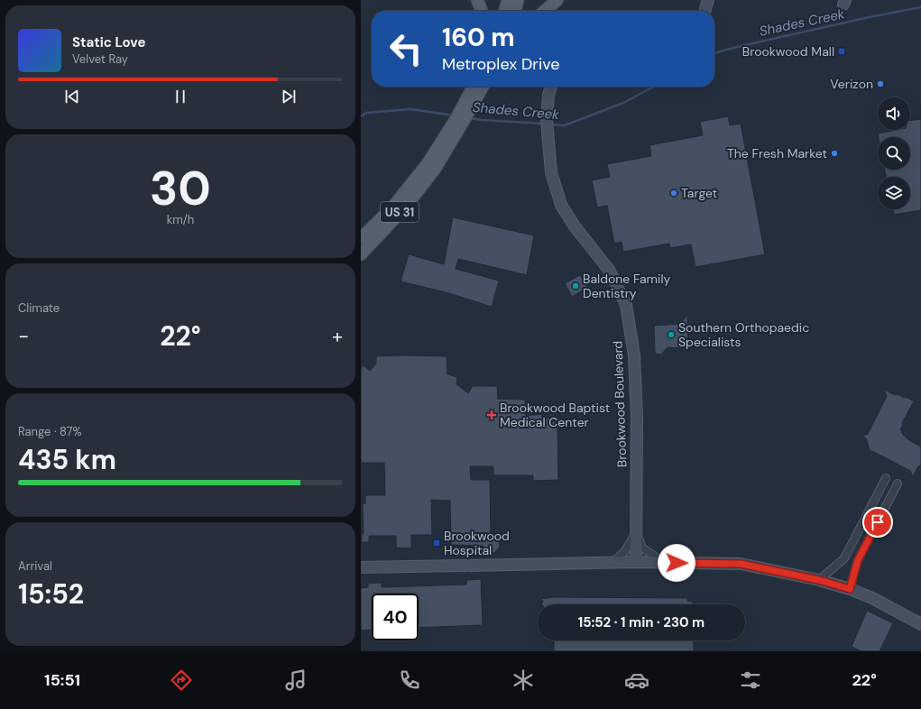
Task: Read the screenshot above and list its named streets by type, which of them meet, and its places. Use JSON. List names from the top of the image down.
{
  "streets": {
    "main road": ["US 31"],
    "street": ["Brookwood Boulevard"]
  },
  "water": ["Shades Creek"],
  "places": {
    "transit": ["Brookwood Mall", "Brookwood Hospital"],
    "other": [
      "Verizon",
      "The Fresh Market",
      "Target",
      "Baldone Family Dentistry",
      "Southern Orthopaedic Specialists"
    ],
    "health": ["Brookwood Baptist Medical Center"]
  },
  "page": {
    "turn": ["160 m", "Metroplex Drive"],
    "song": ["Static Love", "Velvet Ray"],
    "tile": [
      ["30", "km/h"],
      "Climate",
      ["Range · 87%", "435 km"],
      ["Arrival", "15:52"]
    ],
    "heat": ["−", "22°", "+"],
    "limit": "40",
    "trip": "15:52 · 1 min · 230 m",
    "tabs": ["15:51", "22°"]
  }
}
